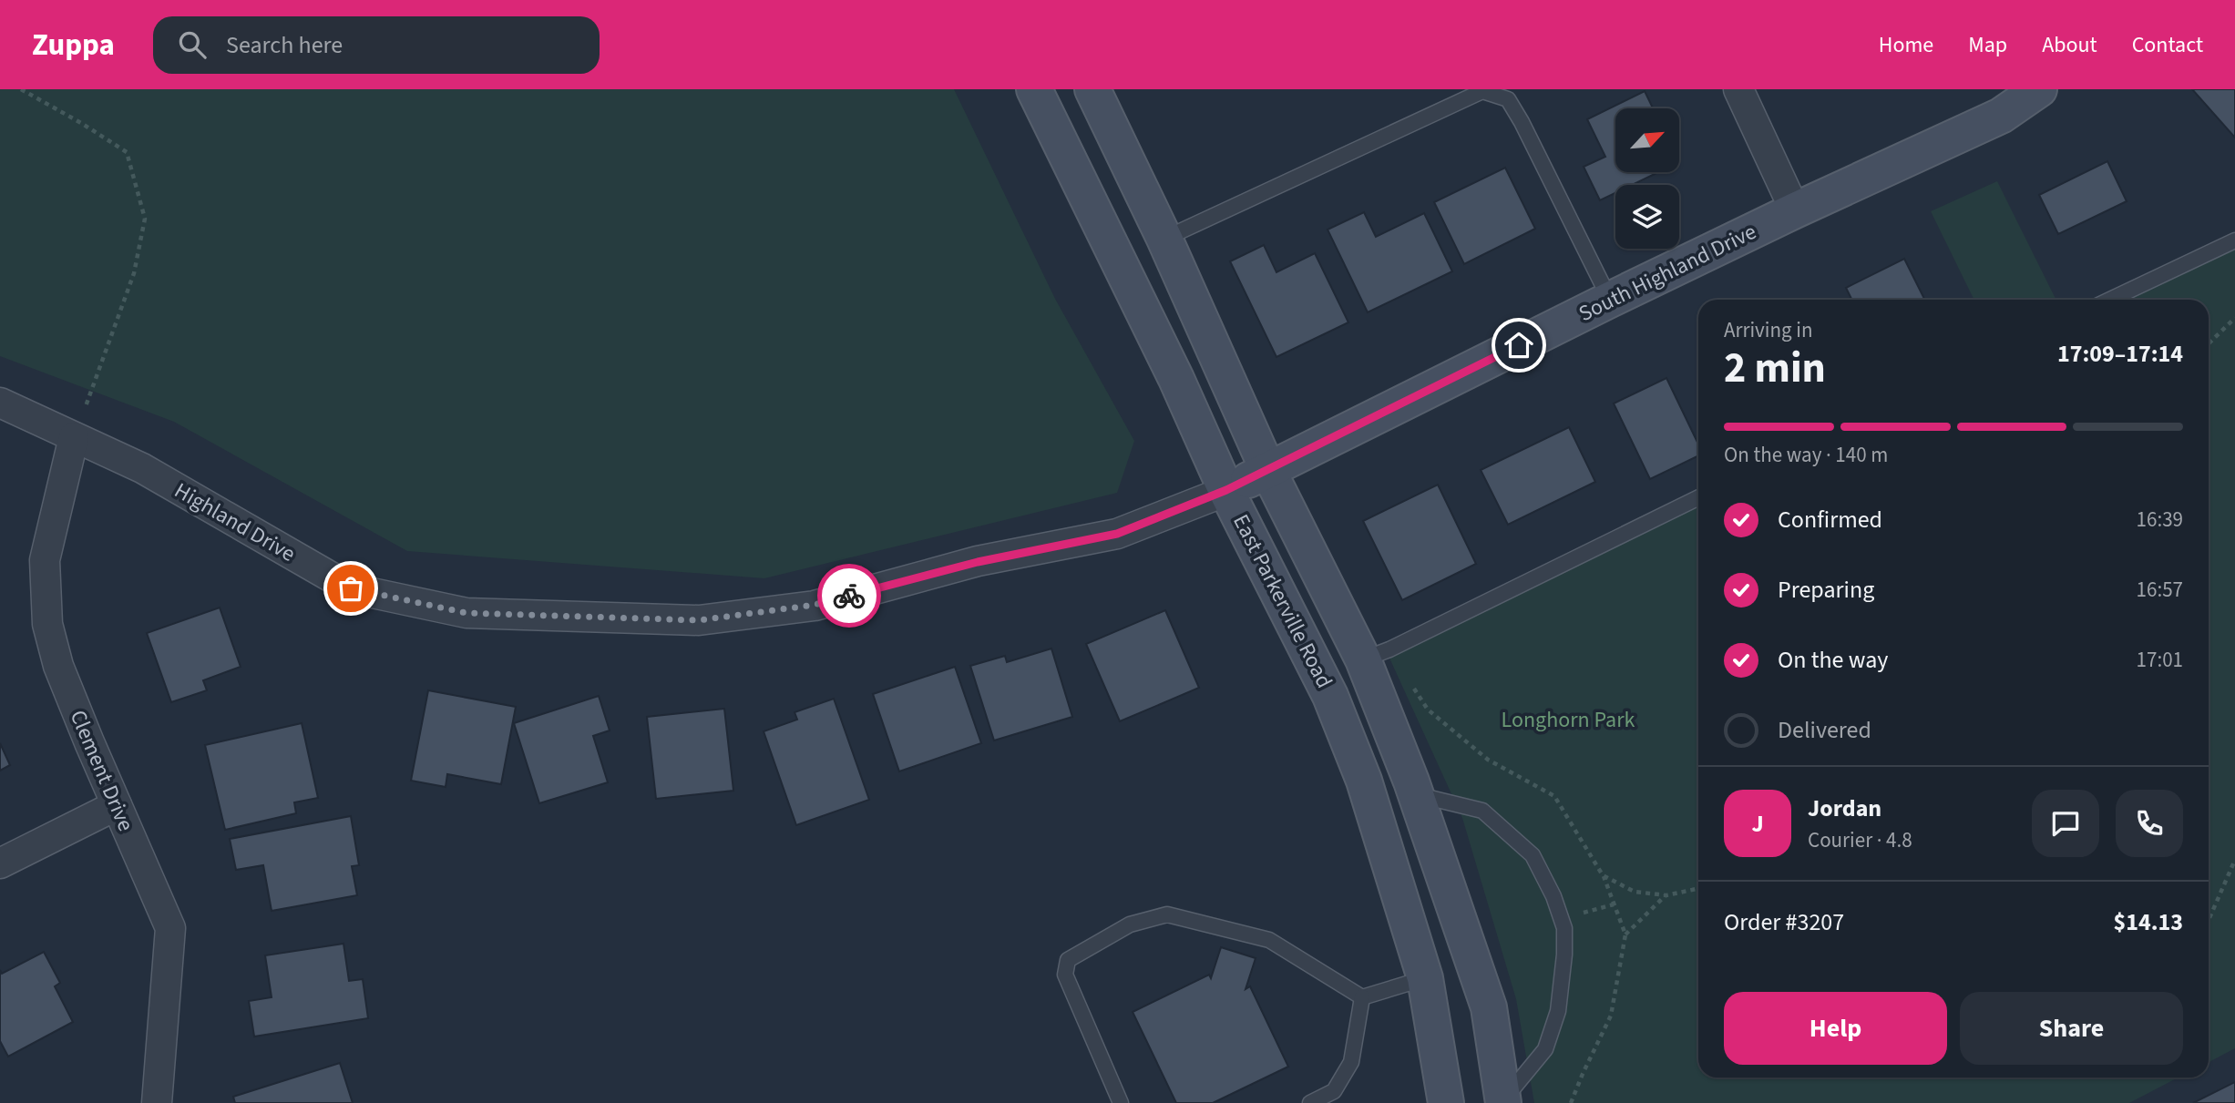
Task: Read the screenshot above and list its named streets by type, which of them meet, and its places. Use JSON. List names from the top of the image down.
{
  "streets": {
    "main road": ["South Highland Drive", "East Parkerville Road"],
    "street": ["Highland Drive", "Clement Drive"]
  },
  "crossings": [
    ["South Highland Drive", "Highland Drive"],
    ["South Highland Drive", "East Parkerville Road"],
    ["Highland Drive", "East Parkerville Road"],
    ["Highland Drive", "Clement Drive"]
  ],
  "parks": ["Longhorn Park"],
  "north": "top right",
  "page": {
    "header": "Zuppa",
    "search": "Search here",
    "nav": [
      "Home",
      "Map",
      "About",
      "Contact"
    ],
    "heading": ["2 min", "Arriving in", "17:09–17:14"],
    "panel": [
      "Jordan",
      "Courier · 4.8",
      "Order #3207",
      "$14.13"
    ],
    "bar": "On the way · 140 m",
    "list": [
      ["Confirmed", "16:39"],
      ["Preparing", "16:57"],
      ["On the way", "17:01"],
      "Delivered"
    ],
    "round": "J",
    "buttons": ["Help", "Share"]
  }
}
